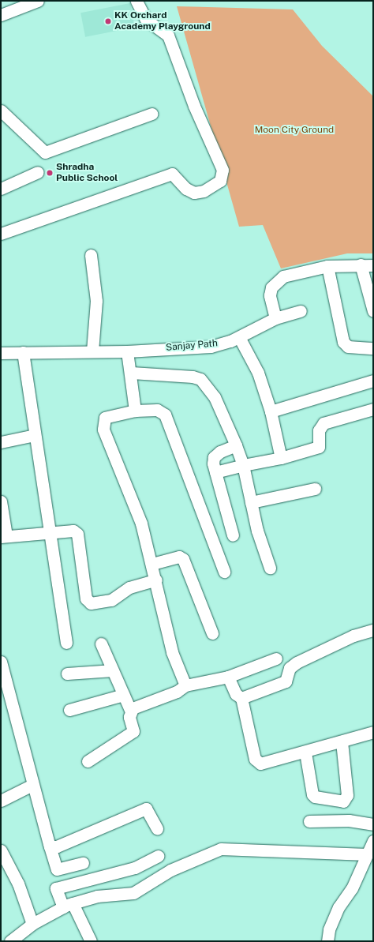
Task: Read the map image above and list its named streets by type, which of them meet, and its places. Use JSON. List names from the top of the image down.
{
  "streets": {
    "street": ["Sanjay Path"]
  },
  "parks": ["Moon City Ground"],
  "places": ["KK Orchard Academy Playground", "Shradha Public School"]
}
